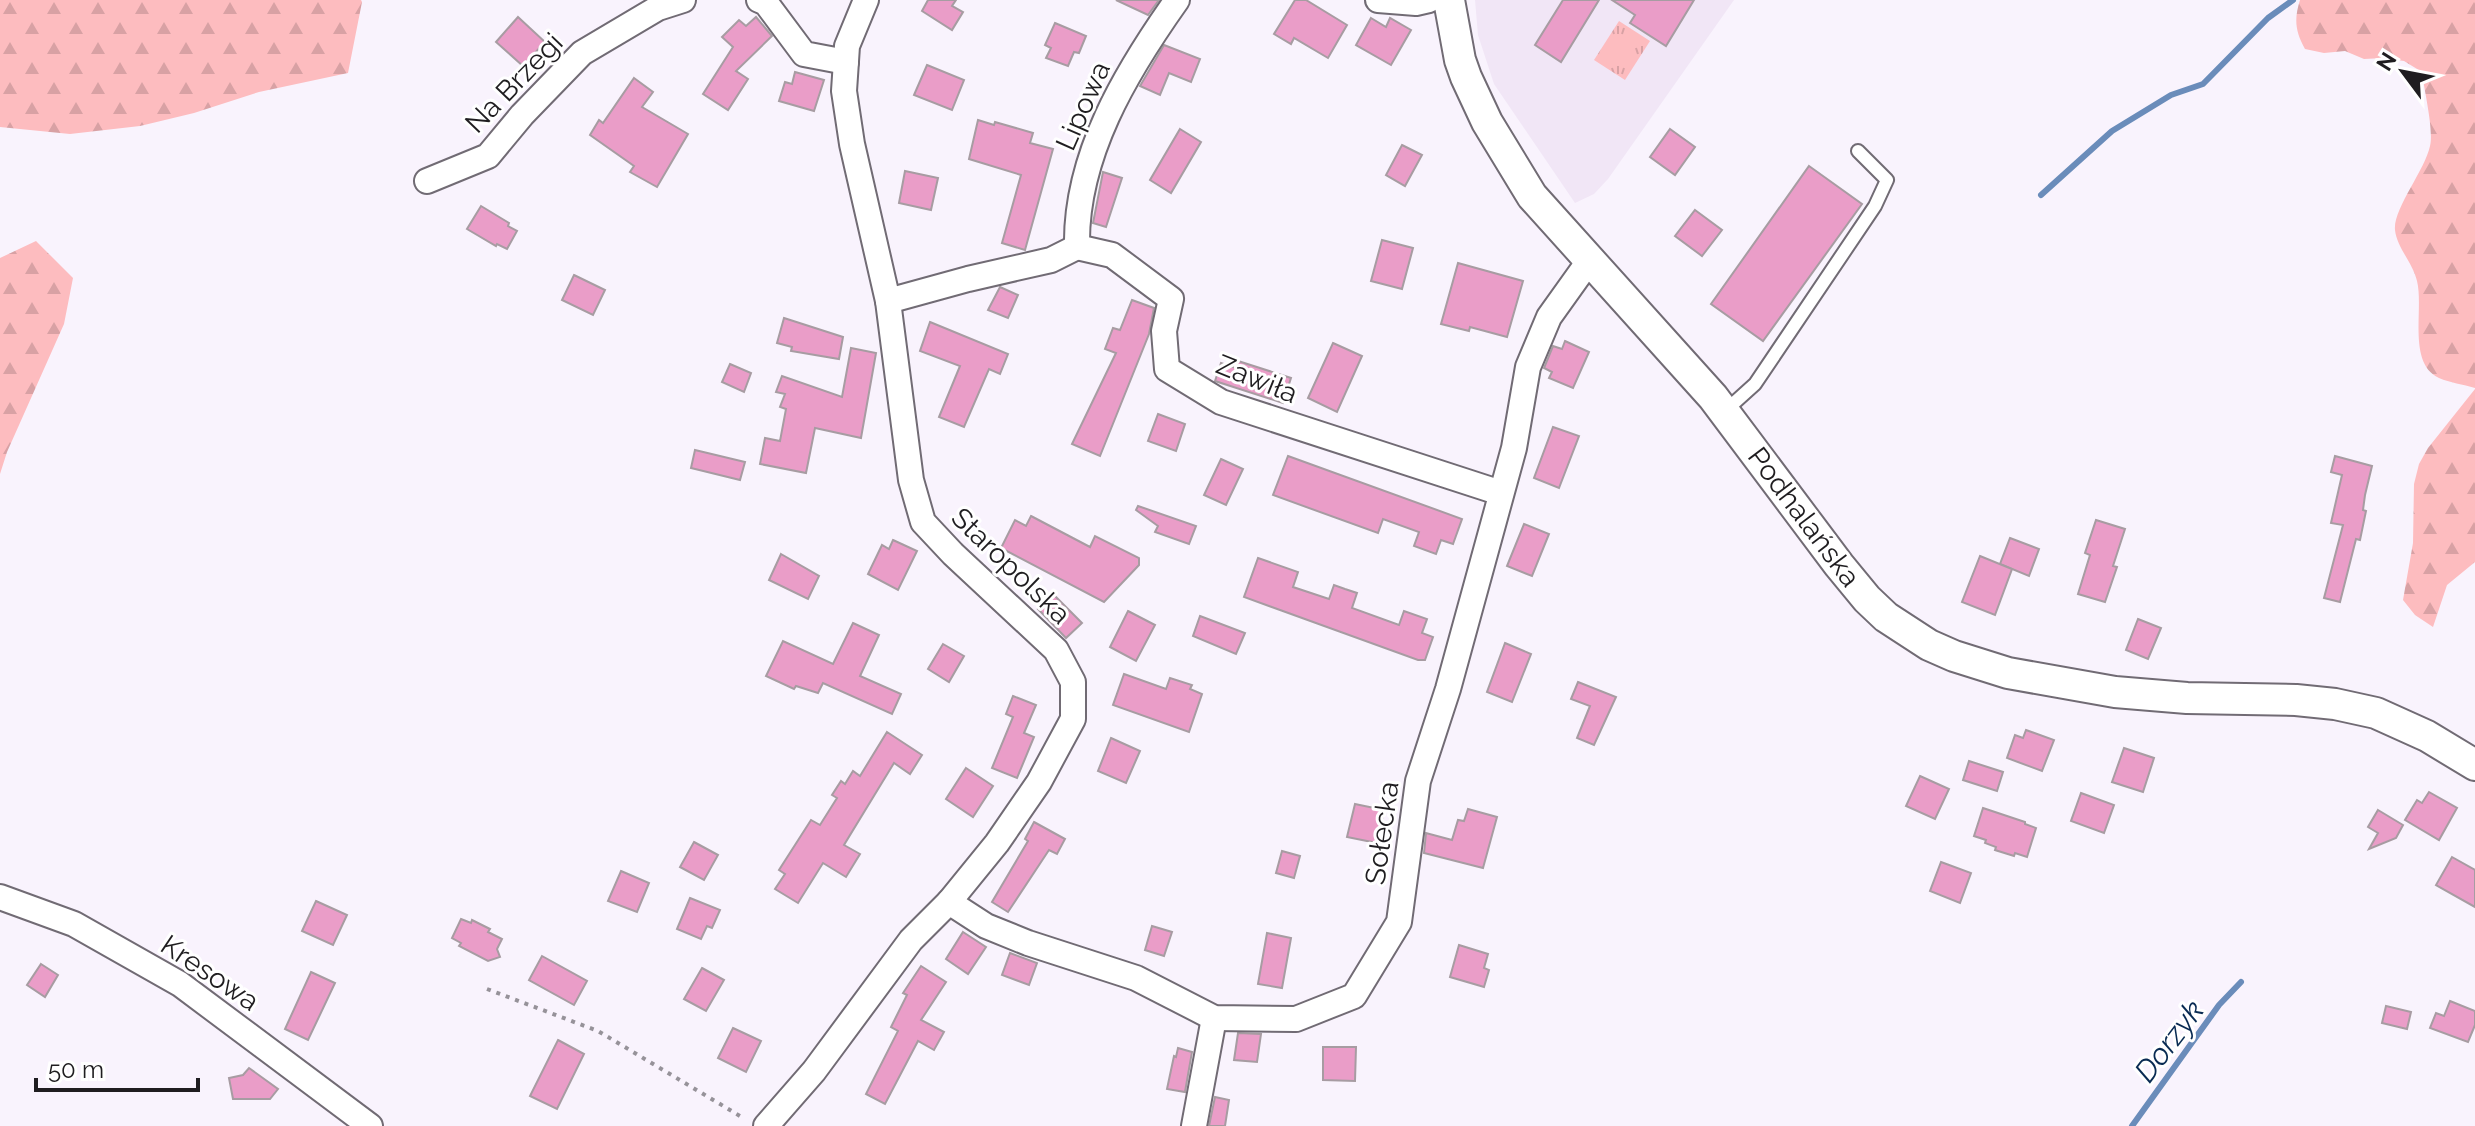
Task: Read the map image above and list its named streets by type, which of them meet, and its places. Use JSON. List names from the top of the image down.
{
  "streets": {
    "street": [
      "Na Brzegi",
      "Lipowa",
      "Zawiła",
      "Podhalańska",
      "Staropolska",
      "Sołecka",
      "Kresowa"
    ]
  },
  "crossings": [
    ["Lipowa", "Zawiła"],
    ["Zawiła", "Sołecka"],
    ["Podhalańska", "Sołecka"],
    ["Staropolska", "Sołecka"]
  ],
  "water": ["Dorzyk"],
  "scale_bar": "50 m",
  "north": "top left"
}
